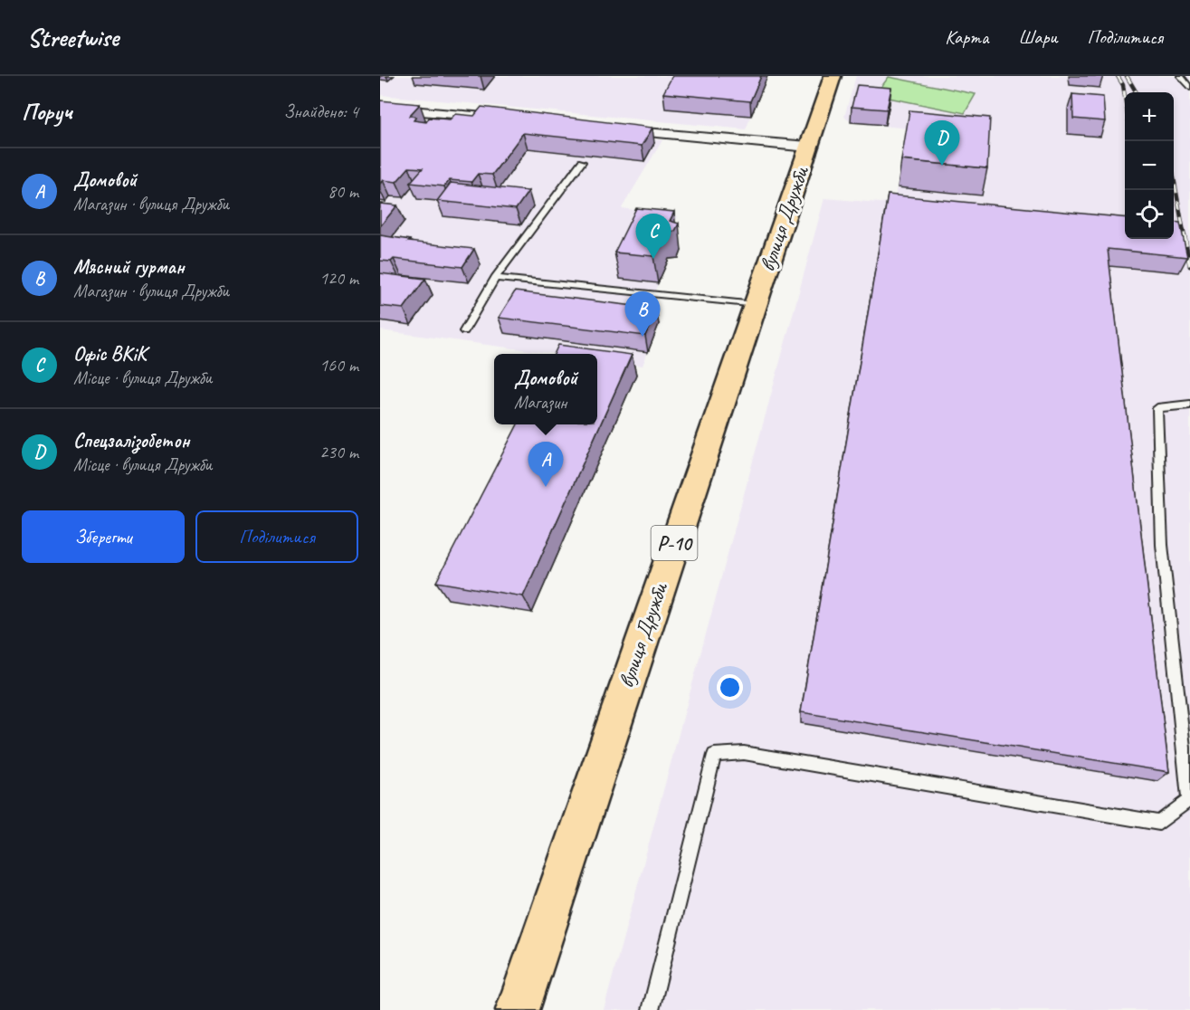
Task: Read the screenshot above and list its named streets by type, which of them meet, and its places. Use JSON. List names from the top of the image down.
{
  "streets": {
    "main road": ["вулиця Дружби", "Р-10"]
  },
  "page": {
    "header": "Streetwise",
    "nav": ["Карта", "Шари", "Поділитися"],
    "heading": ["Поруч", "Знайдено: 4"],
    "map_buttons": ["+", "−"],
    "pins": [
      "D",
      "C",
      "B",
      "A"
    ],
    "list": [
      {
        "mark": "A",
        "name": "Домовой",
        "note": "Магазин · вулиця Дружби",
        "value": "80 m"
      },
      {
        "mark": "B",
        "name": "Мясний гурман",
        "note": "Магазин · вулиця Дружби",
        "value": "120 m"
      },
      {
        "mark": "C",
        "name": "Офіс ВКіК",
        "note": "Місце · вулиця Дружби",
        "value": "160 m"
      },
      {
        "mark": "D",
        "name": "Спецзалізобетон",
        "note": "Місце · вулиця Дружби",
        "value": "230 m"
      }
    ],
    "popup": ["Домовой", "Магазин"],
    "buttons": ["Зберегти", "Поділитися"]
  }
}
